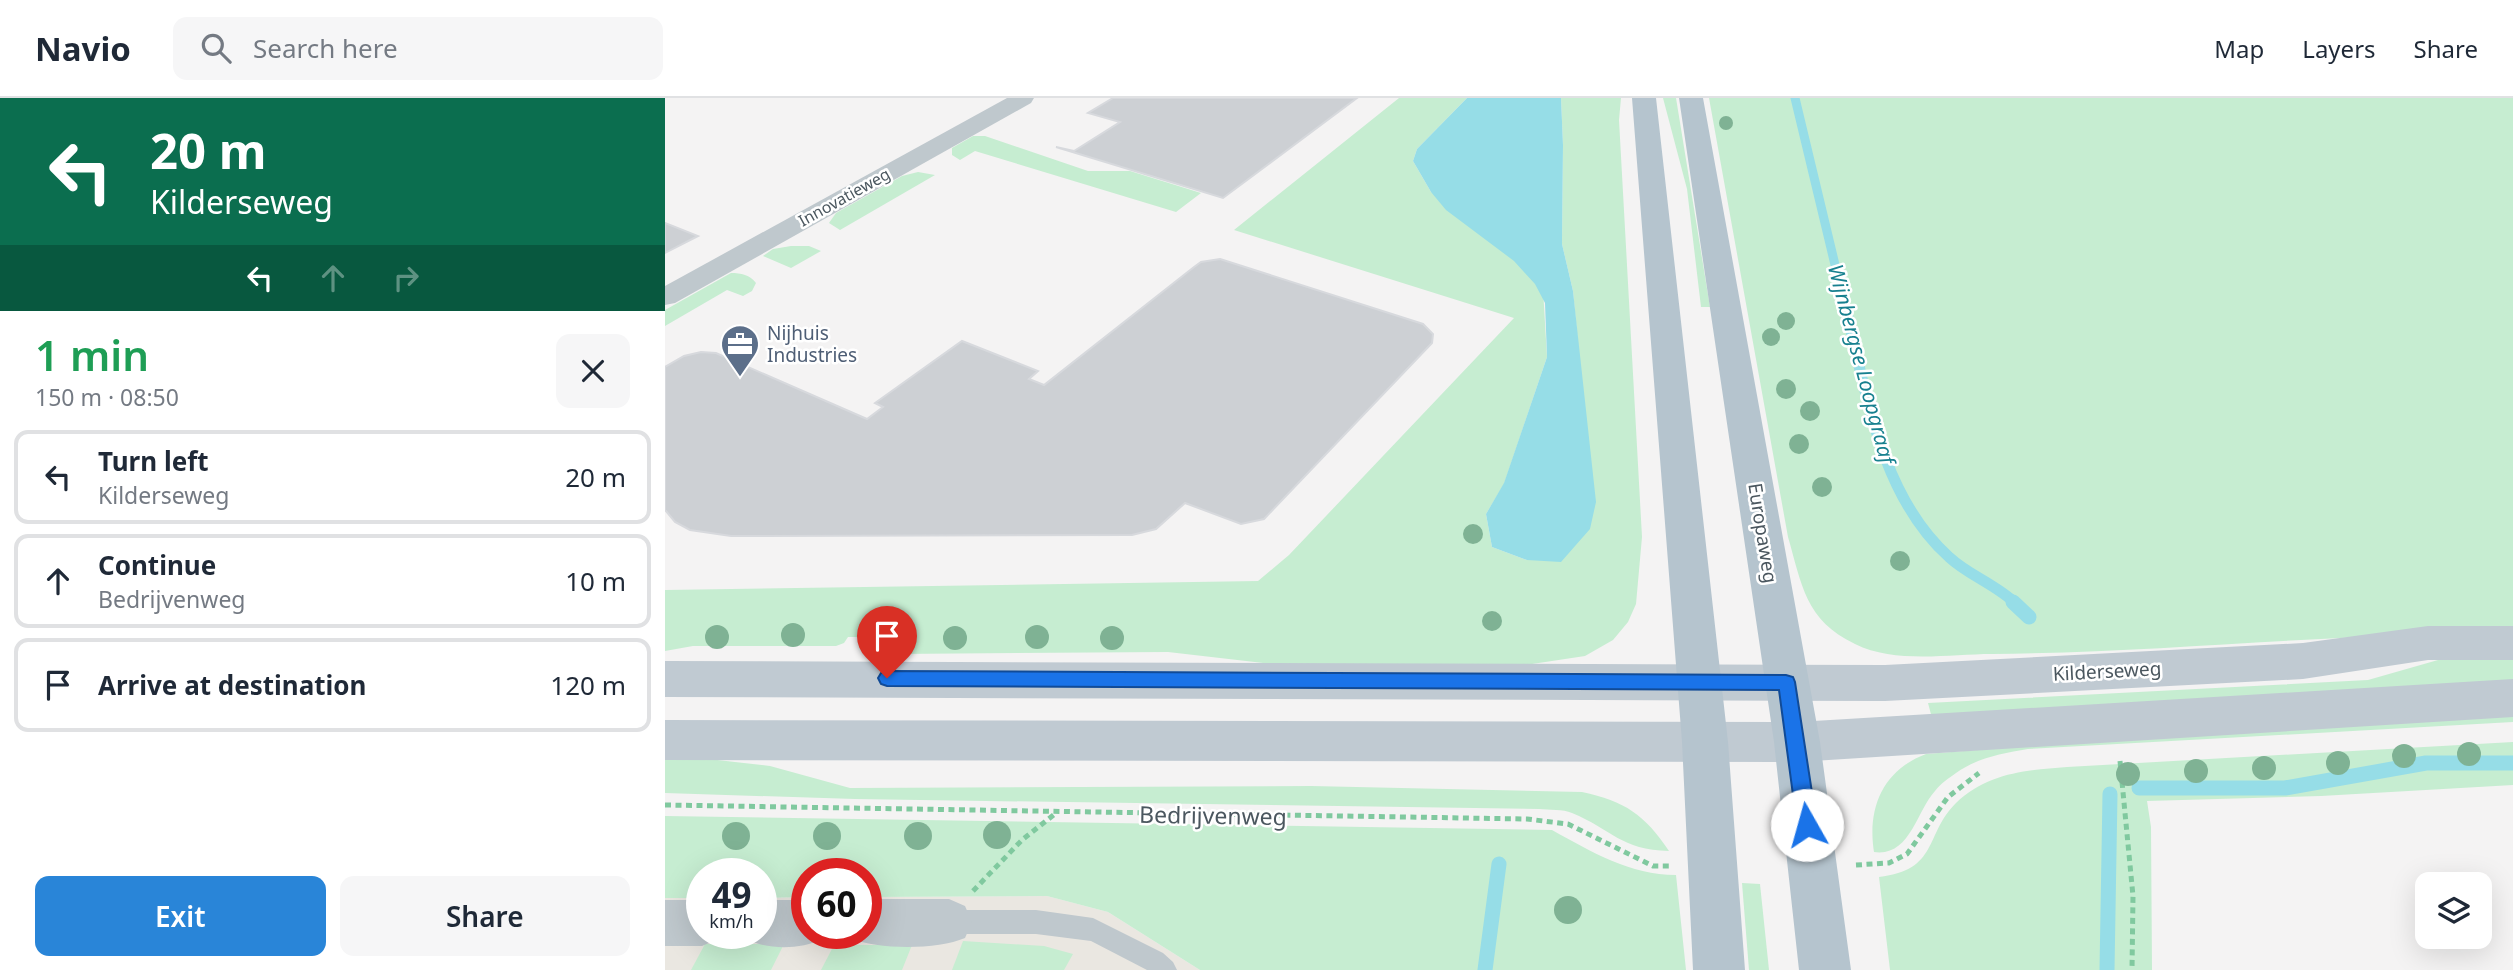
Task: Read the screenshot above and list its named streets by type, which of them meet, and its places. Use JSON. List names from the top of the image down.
{
  "streets": {
    "main road": ["Europaweg", "Kilderseweg"],
    "street": ["Innovatieweg"],
    "path": ["Bedrijvenweg"]
  },
  "crossings": [
    ["Europaweg", "Kilderseweg"]
  ],
  "water": ["Wijnbergse Loopgraaf"],
  "places": {
    "office": ["Nijhuis Industries"]
  },
  "page": {
    "header": "Navio",
    "search": "Search here",
    "nav": ["Map", "Layers", "Share"],
    "turn": ["20 m", "Kilderseweg"],
    "heading": ["1 min", "150 m · 08:50"],
    "list": [
      {
        "name": "Turn left",
        "note": "Kilderseweg",
        "value": "20 m"
      },
      {
        "name": "Continue",
        "note": "Bedrijvenweg",
        "value": "10 m"
      },
      {
        "name": "Arrive at destination",
        "value": "120 m"
      }
    ],
    "speed": "49 km/h",
    "limit": "60",
    "buttons": ["Exit", "Share"]
  }
}
